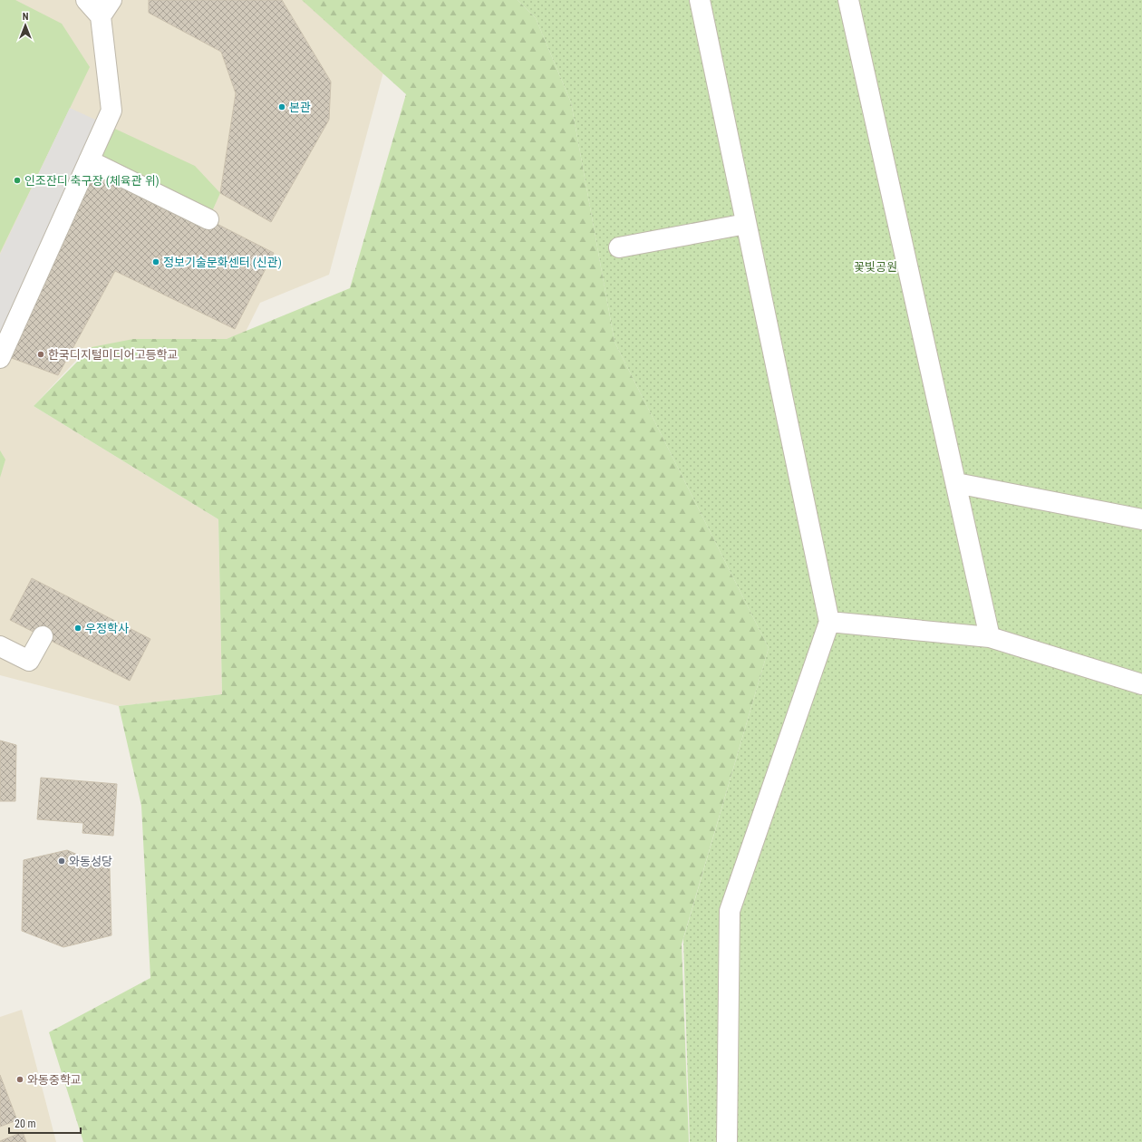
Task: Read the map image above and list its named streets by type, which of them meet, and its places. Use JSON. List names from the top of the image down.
{
  "parks": ["꽃빛공원"],
  "places": [
    "본관",
    "인조잔디 축구장 (체육관 위)",
    "정보기술문화센터 (신관)",
    "한국디지털미디어고등학교",
    "우정학사",
    "와동성당",
    "와동중학교"
  ],
  "scale_bar": "20 m",
  "north": "top"
}
